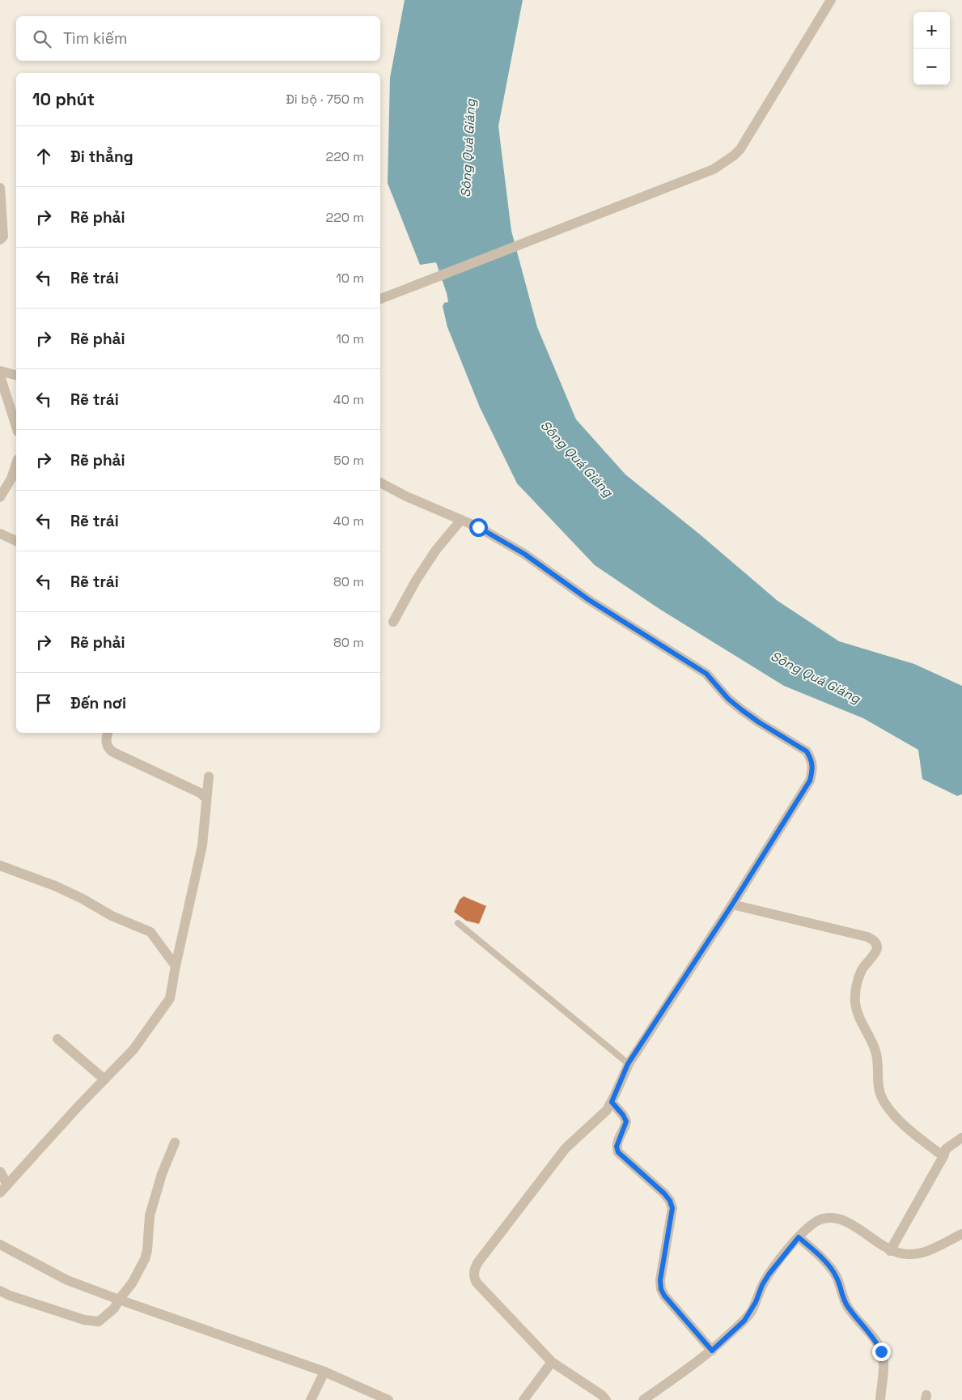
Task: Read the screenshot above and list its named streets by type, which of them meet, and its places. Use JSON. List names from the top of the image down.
{
  "water": ["Sông Quá Giáng"],
  "page": {
    "map_buttons": ["+", "−"],
    "search": "Tìm kiếm",
    "heading": ["10 phút", "Đi bộ · 750 m"],
    "list": [
      ["Đi thẳng", "220 m"],
      ["Rẽ phải", "220 m"],
      ["Rẽ trái", "10 m"],
      ["Rẽ phải", "10 m"],
      ["Rẽ trái", "40 m"],
      ["Rẽ phải", "50 m"],
      ["Rẽ trái", "40 m"],
      ["Rẽ trái", "80 m"],
      ["Rẽ phải", "80 m"],
      "Đến nơi"
    ]
  }
}
